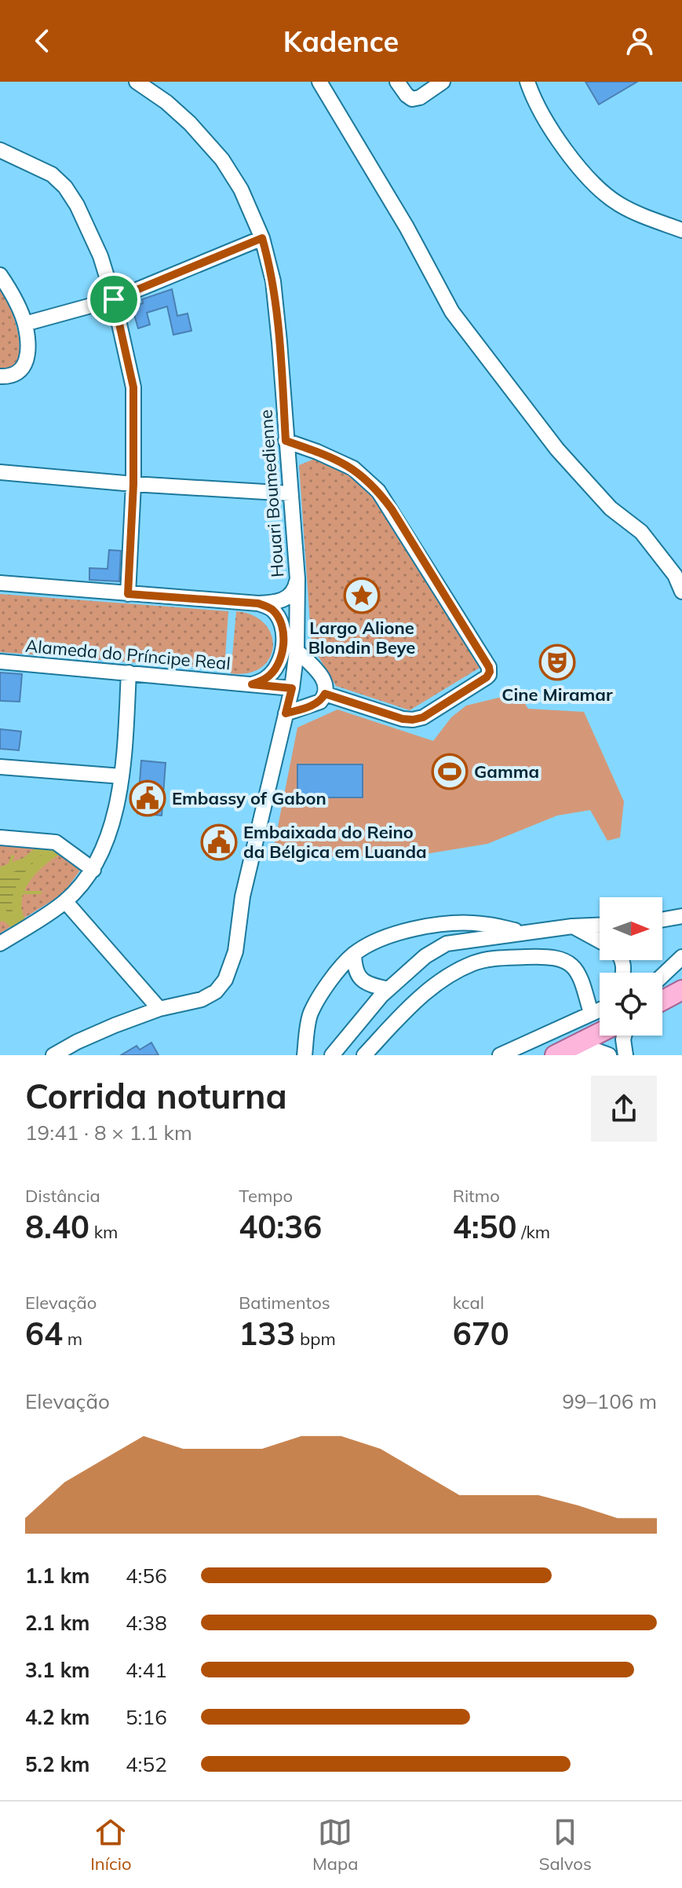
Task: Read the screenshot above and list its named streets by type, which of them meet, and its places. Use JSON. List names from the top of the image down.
{
  "streets": {
    "street": ["Houari Boumedienne", "Alameda do Príncipe Real"]
  },
  "crossings": [
    ["Houari Boumedienne", "Alameda do Príncipe Real"]
  ],
  "places": {
    "place": ["Largo Alione Blondin Beye"],
    "theatre": ["Cine Miramar"],
    "sports": ["Gamma"],
    "public building": ["Embassy of Gabon", "Embaixada do Reino da Bélgica em Luanda"]
  },
  "north": "right",
  "page": {
    "header": "Kadence",
    "heading": ["Corrida noturna", "19:41 · 8 × 1.1 km"],
    "stats": [
      ["Distância", "8.40 km"],
      ["Tempo", "40:36"],
      ["Ritmo", "4:50 /km"],
      ["Elevação", "64 m"],
      ["Batimentos", "133 bpm"],
      ["kcal", "670"]
    ],
    "chart": ["Elevação", "99–106 m"],
    "list": [
      {
        "name": "1.1 km",
        "note": "4:56"
      },
      {
        "name": "2.1 km",
        "note": "4:38"
      },
      {
        "name": "3.1 km",
        "note": "4:41"
      },
      {
        "name": "4.2 km",
        "note": "5:16"
      },
      {
        "name": "5.2 km",
        "note": "4:52"
      }
    ],
    "tabs": ["Início", "Mapa", "Salvos"]
  }
}
